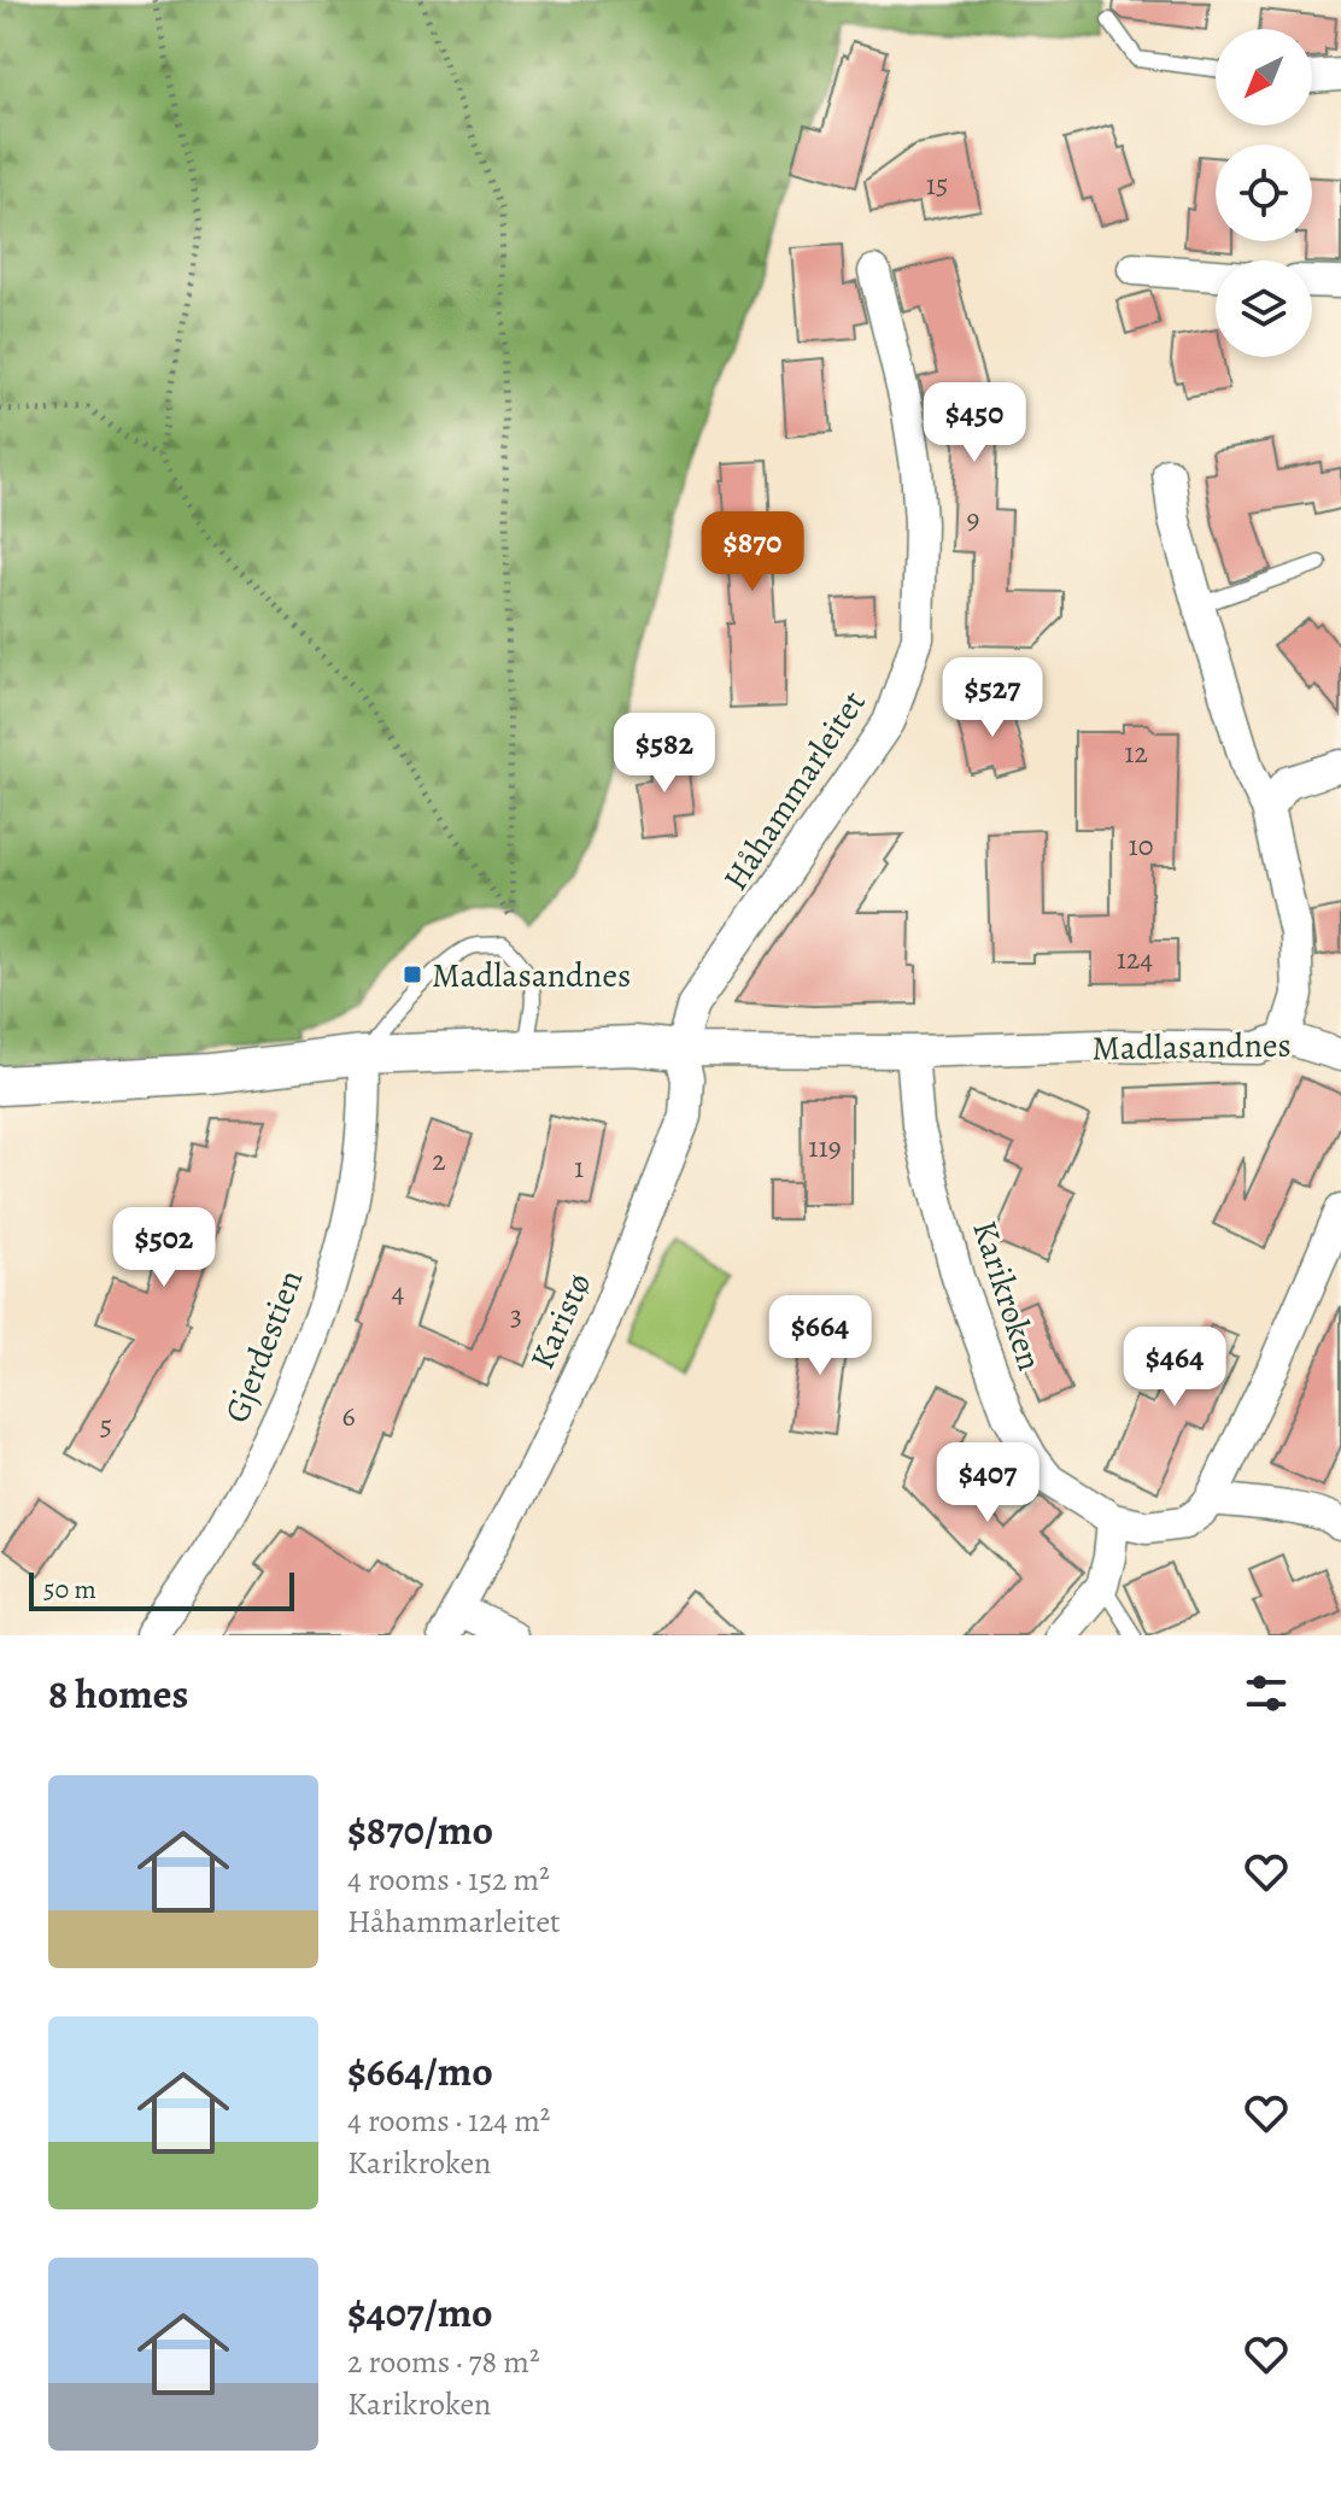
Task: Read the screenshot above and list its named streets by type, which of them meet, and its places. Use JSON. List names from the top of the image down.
{
  "streets": {
    "street": [
      "Håhammarleitet",
      "Madlasandnes",
      "Karikroken",
      "Karistø",
      "Gjerdestien"
    ]
  },
  "crossings": [
    ["Håhammarleitet", "Madlasandnes"],
    ["Håhammarleitet", "Karistø"],
    ["Madlasandnes", "Karikroken"],
    ["Madlasandnes", "Karistø"],
    ["Madlasandnes", "Gjerdestien"]
  ],
  "places": {
    "transit": ["Madlasandnes"]
  },
  "house_numbers": [
    "15",
    "9",
    "12",
    "10",
    "124",
    "119",
    "2",
    "1",
    "4",
    "3",
    "6",
    "5"
  ],
  "scale_bar": "50 m",
  "north": "bottom left",
  "page": {
    "price": [
      "$450",
      "$870",
      "$527",
      "$582",
      "$502",
      "$664",
      "$464",
      "$407"
    ],
    "scale": "50 m",
    "heading": "8 homes",
    "list": [
      {
        "name": "$870/mo",
        "note": "4 rooms · 152 m² · Håhammarleitet"
      },
      {
        "name": "$664/mo",
        "note": "4 rooms · 124 m² · Karikroken"
      },
      {
        "name": "$407/mo",
        "note": "2 rooms · 78 m² · Karikroken"
      }
    ]
  }
}
